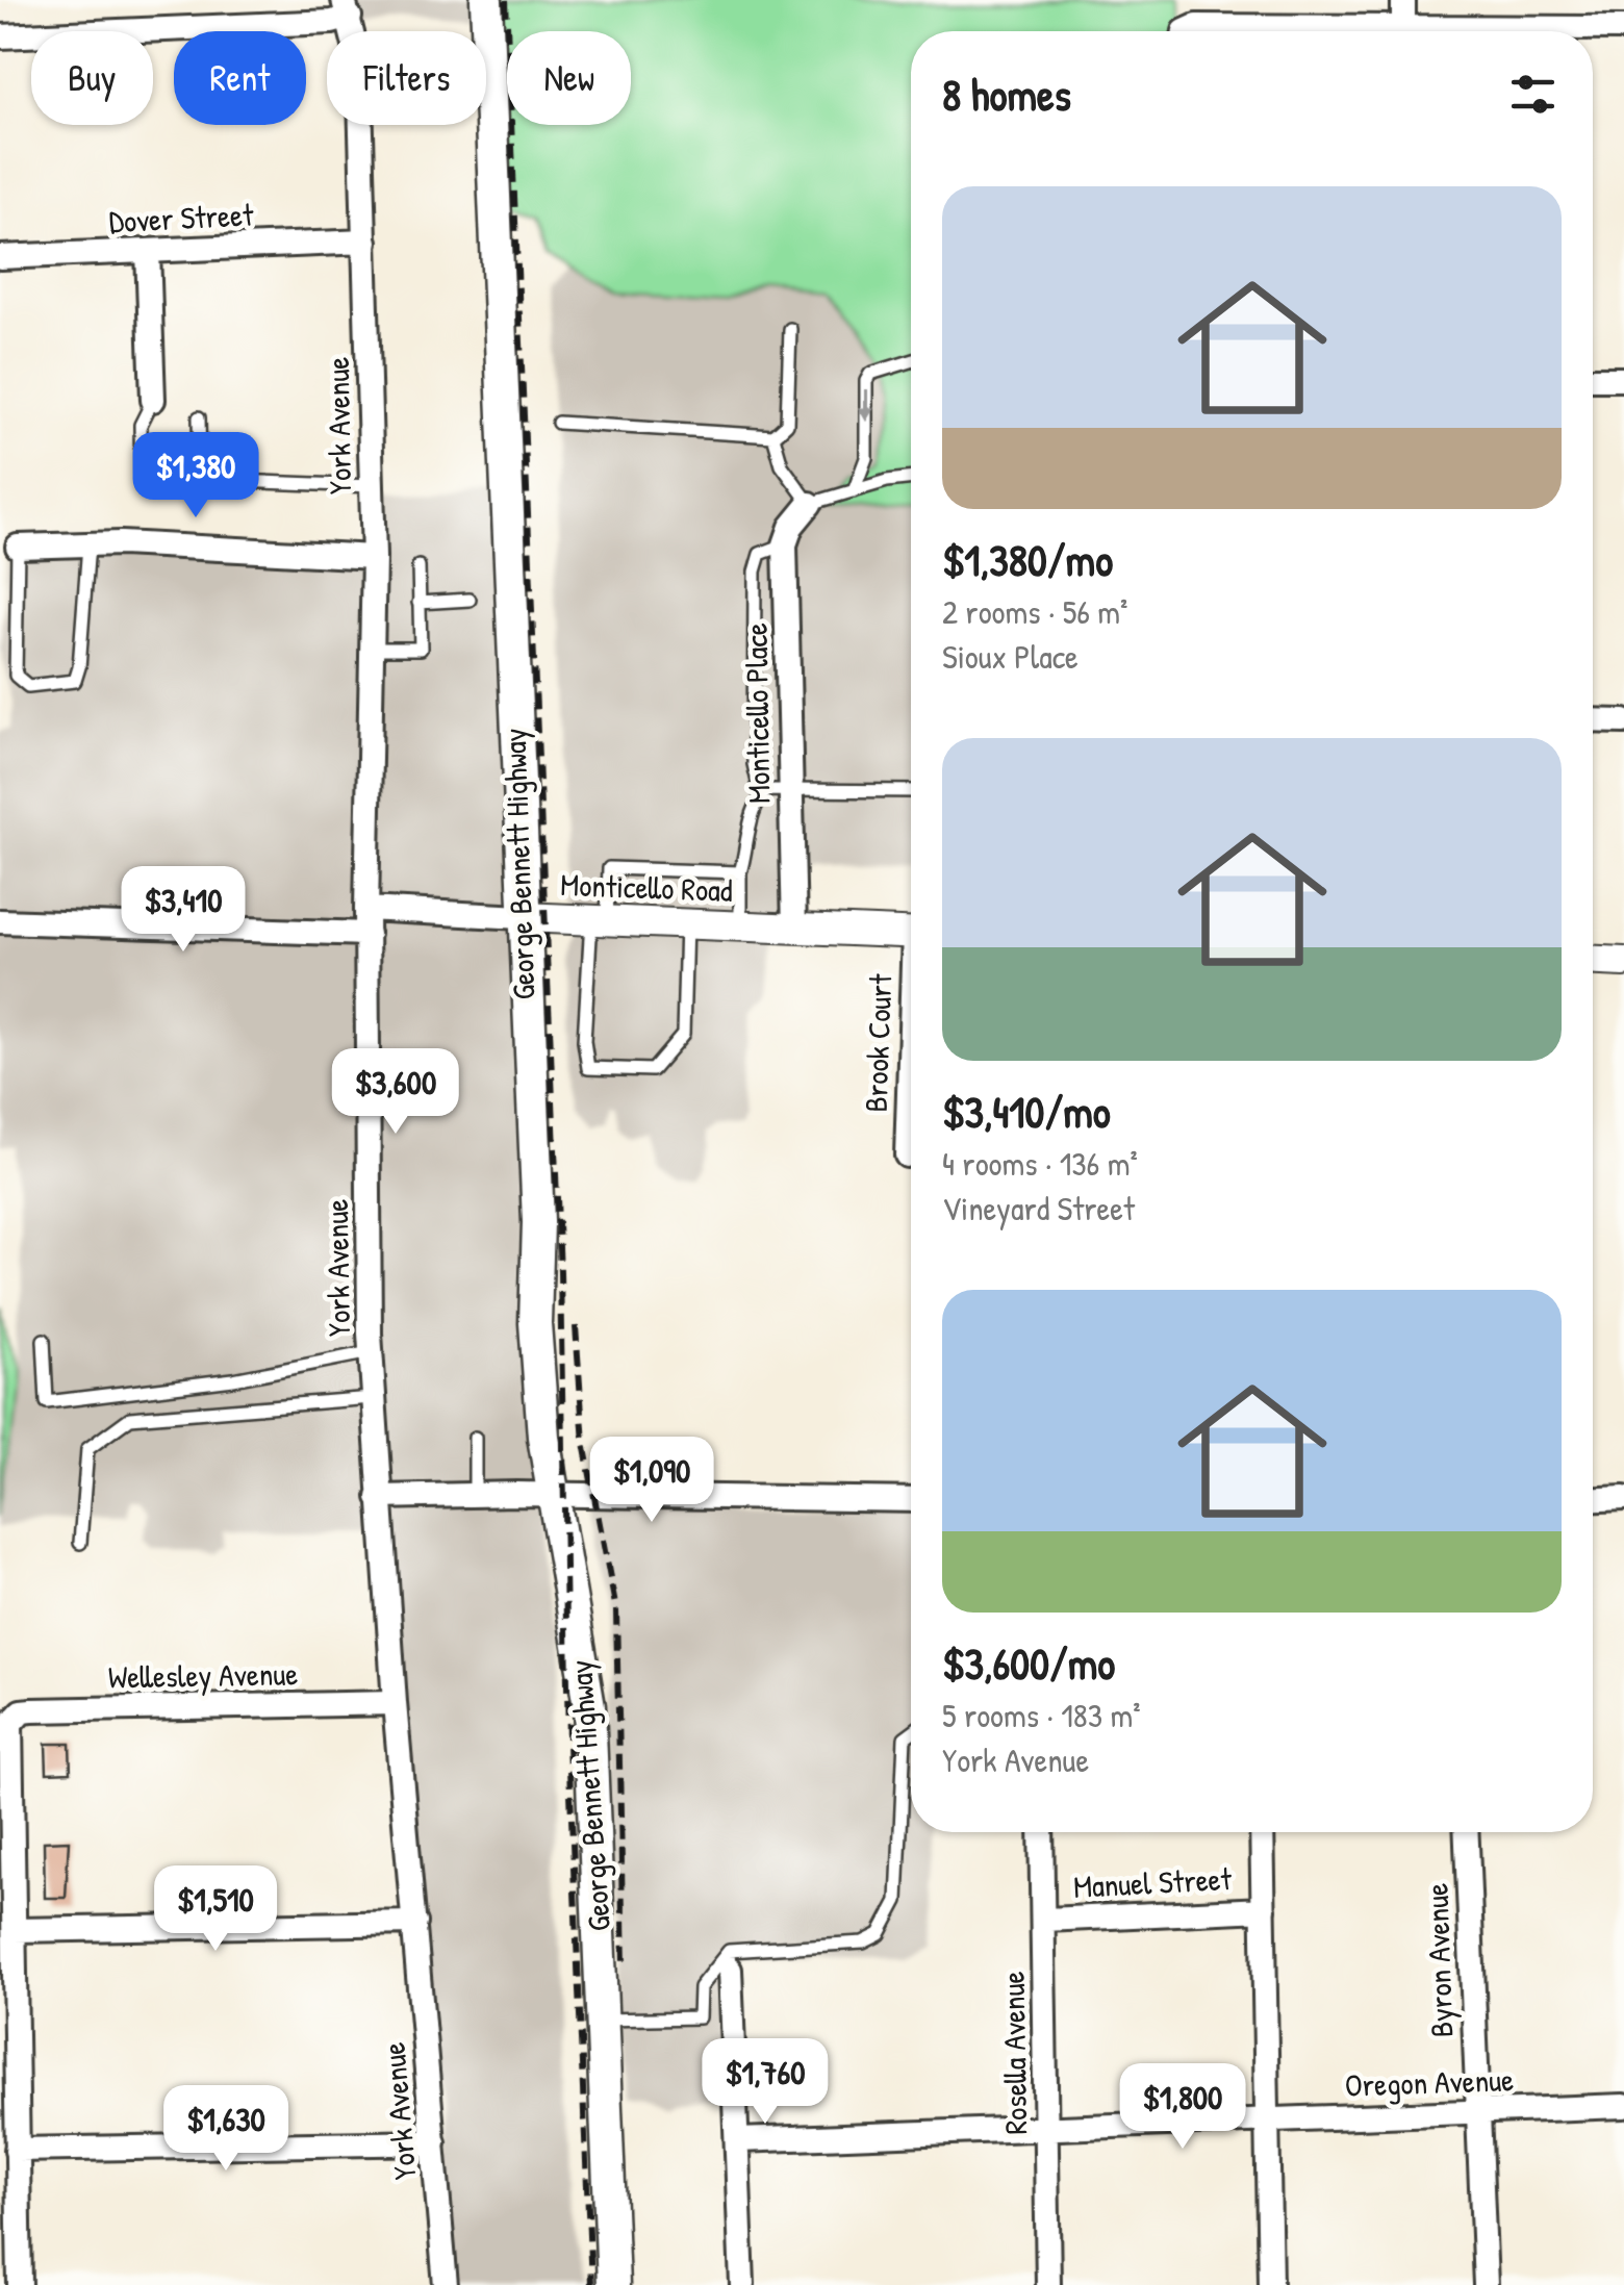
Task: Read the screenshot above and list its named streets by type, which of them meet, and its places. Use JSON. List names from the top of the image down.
{
  "streets": {
    "main road": ["George Bennett Highway"],
    "street": [
      "Dover Street",
      "York Avenue",
      "Monticello Place",
      "Monticello Road",
      "Brook Court",
      "Wellesley Avenue",
      "Manuel Street",
      "Byron Avenue",
      "Rosella Avenue",
      "Oregon Avenue"
    ]
  },
  "crossings": [
    ["Dover Street", "York Avenue"],
    ["York Avenue", "Monticello Road"],
    ["York Avenue", "Wellesley Avenue"],
    ["Monticello Place", "Monticello Road"],
    ["George Bennett Highway", "Monticello Road"],
    ["Manuel Street", "Rosella Avenue"],
    ["Byron Avenue", "Oregon Avenue"],
    ["Rosella Avenue", "Oregon Avenue"]
  ],
  "page": {
    "chip": [
      "Buy",
      "Rent",
      "Filters",
      "New"
    ],
    "heading": "8 homes",
    "list": [
      {
        "name": "$1,380/mo",
        "note": "2 rooms · 56 m² · Sioux Place"
      },
      {
        "name": "$3,410/mo",
        "note": "4 rooms · 136 m² · Vineyard Street"
      },
      {
        "name": "$3,600/mo",
        "note": "5 rooms · 183 m² · York Avenue"
      }
    ],
    "price": [
      "$1,380",
      "$3,410",
      "$3,600",
      "$1,090",
      "$1,510",
      "$1,760",
      "$1,800",
      "$1,630"
    ]
  }
}
